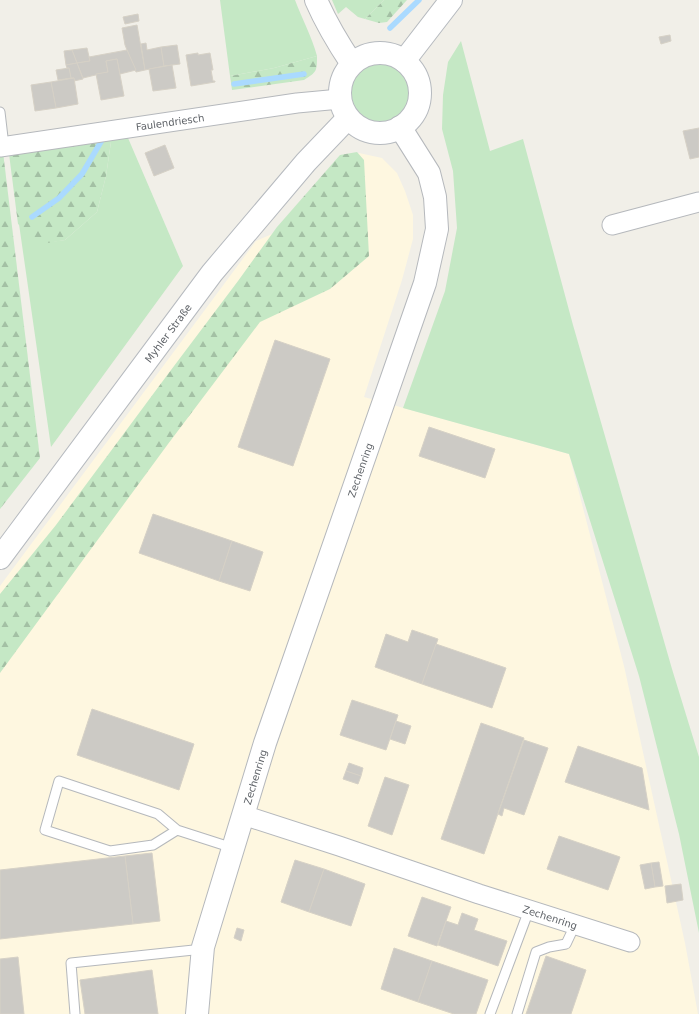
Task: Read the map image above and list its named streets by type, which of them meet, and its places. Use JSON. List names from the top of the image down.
{
  "streets": {
    "street": ["Faulendriesch", "Myhler Straße", "Zechenring"]
  },
  "crossings": [
    ["Faulendriesch", "Myhler Straße"],
    ["Faulendriesch", "Zechenring"],
    ["Myhler Straße", "Zechenring"]
  ]
}
